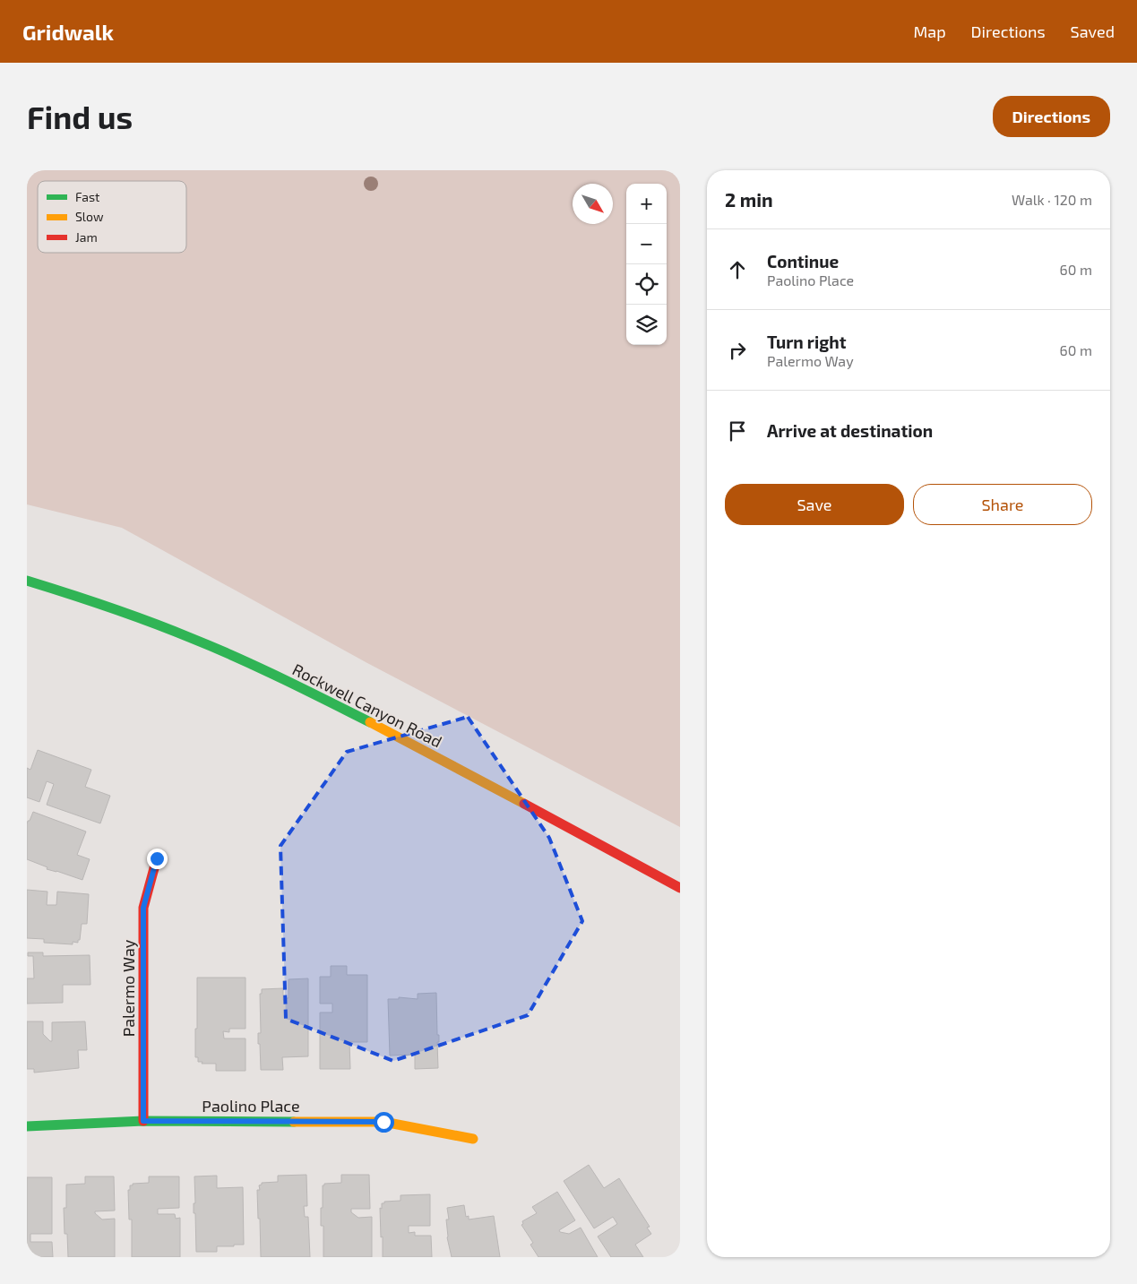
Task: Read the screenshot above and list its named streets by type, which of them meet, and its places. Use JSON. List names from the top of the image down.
{
  "streets": {
    "street": ["Rockwell Canyon Road", "Palermo Way", "Paolino Place"]
  },
  "crossings": [
    ["Palermo Way", "Paolino Place"]
  ],
  "legend": ["Fast", "Slow", "Jam"],
  "north": "bottom right",
  "page": {
    "header": "Gridwalk",
    "nav": ["Map", "Directions", "Saved"],
    "buttons": [
      "Directions",
      ["Save", "Share"]
    ],
    "title": "Find us",
    "heading": ["2 min", "Walk · 120 m"],
    "map_buttons": ["+", "−"],
    "list": [
      ["Continue", "Paolino Place", "60 m"],
      ["Turn right", "Palermo Way", "60 m"],
      "Arrive at destination"
    ]
  }
}
